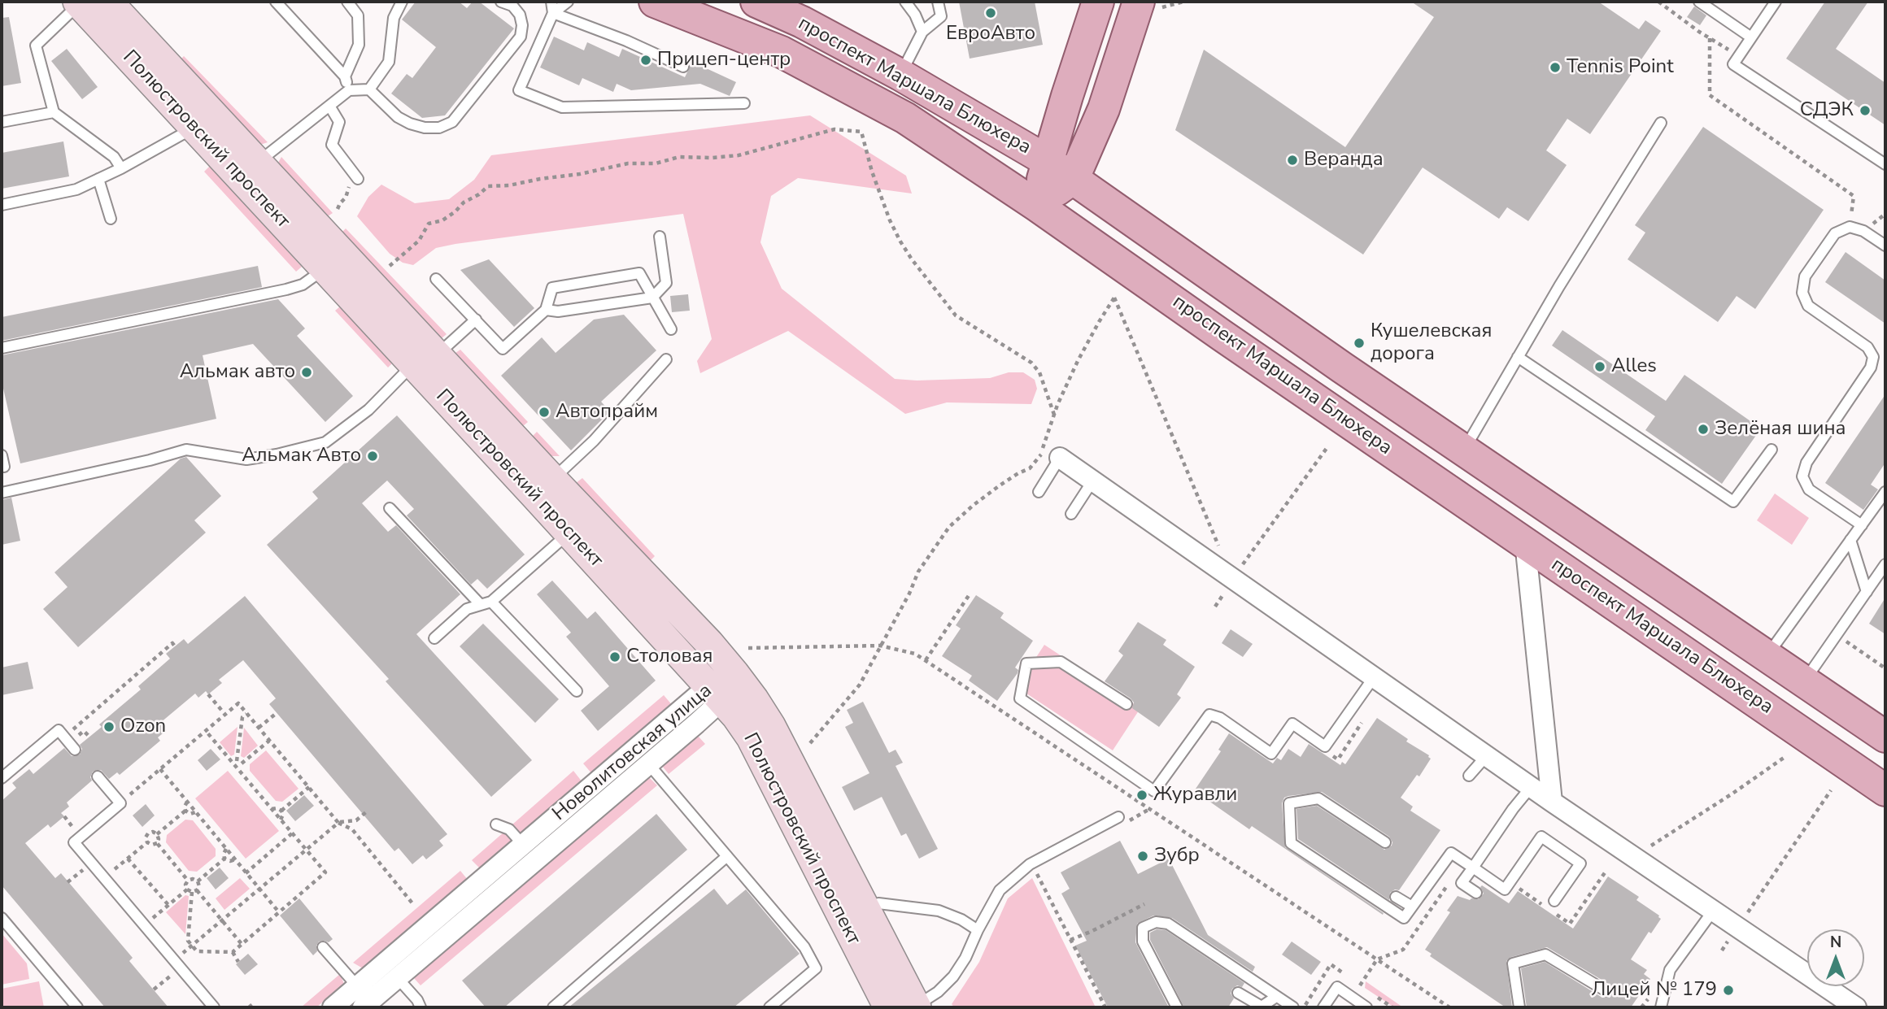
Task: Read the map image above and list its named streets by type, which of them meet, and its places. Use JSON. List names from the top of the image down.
{
  "streets": {
    "main road": ["проспект Маршала Блюхера", "Полюстровский проспект"],
    "street": ["Новолитовская улица"]
  },
  "crossings": [
    ["Полюстровский проспект", "Новолитовская улица"]
  ],
  "places": [
    "ЕвроАвто",
    "Прицеп-центр",
    "Tennis Point",
    "СДЭК",
    "Веранда",
    "Кушелевская дорога",
    "Alles",
    "Альмак авто",
    "Автопрайм",
    "Зелёная шина",
    "Альмак Авто",
    "Столовая",
    "Ozon",
    "Журавли",
    "Зубр",
    "Лицей № 179"
  ],
  "north": "top"
}
